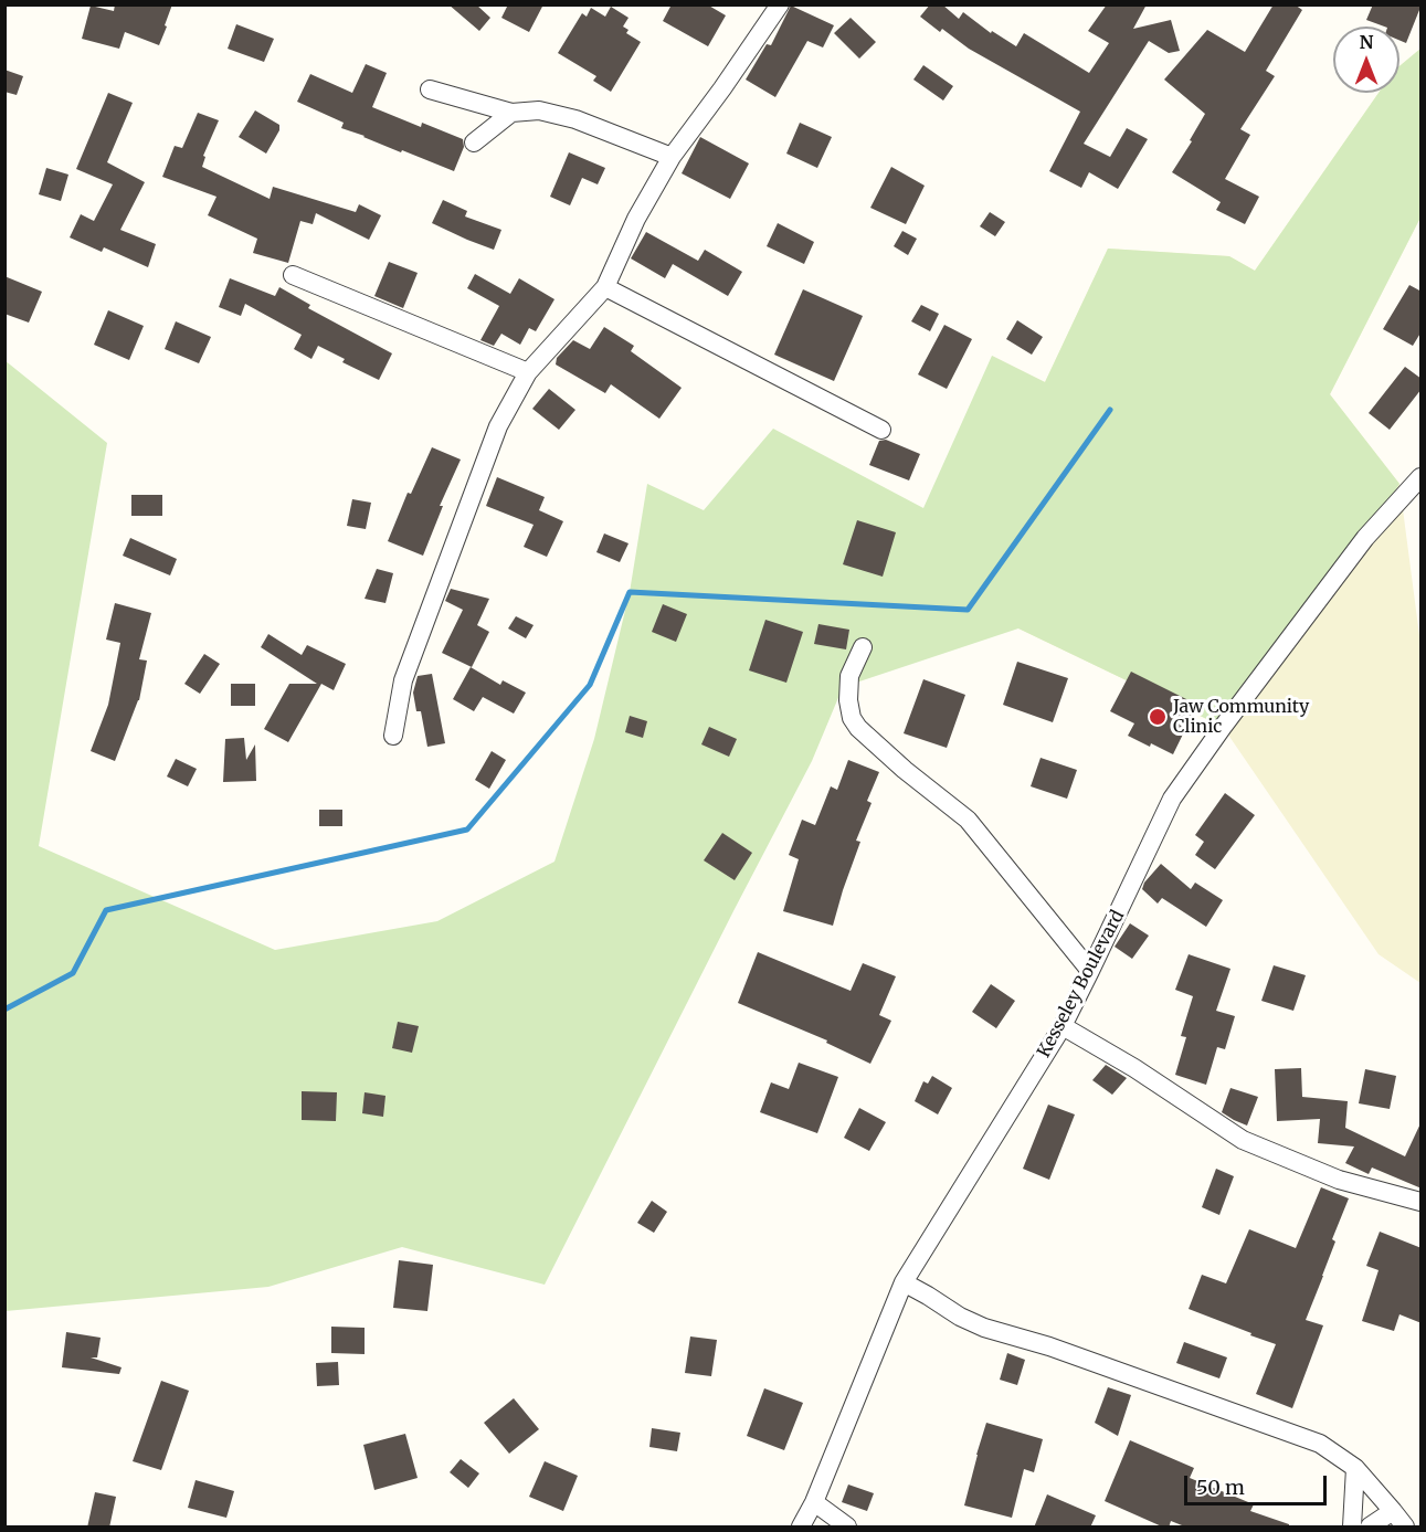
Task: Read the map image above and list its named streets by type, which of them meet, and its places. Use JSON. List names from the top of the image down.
{
  "streets": {
    "street": ["Kesseley Boulevard"]
  },
  "places": ["Jaw Community Clinic"],
  "scale_bar": "50 m",
  "north": "top"
}
